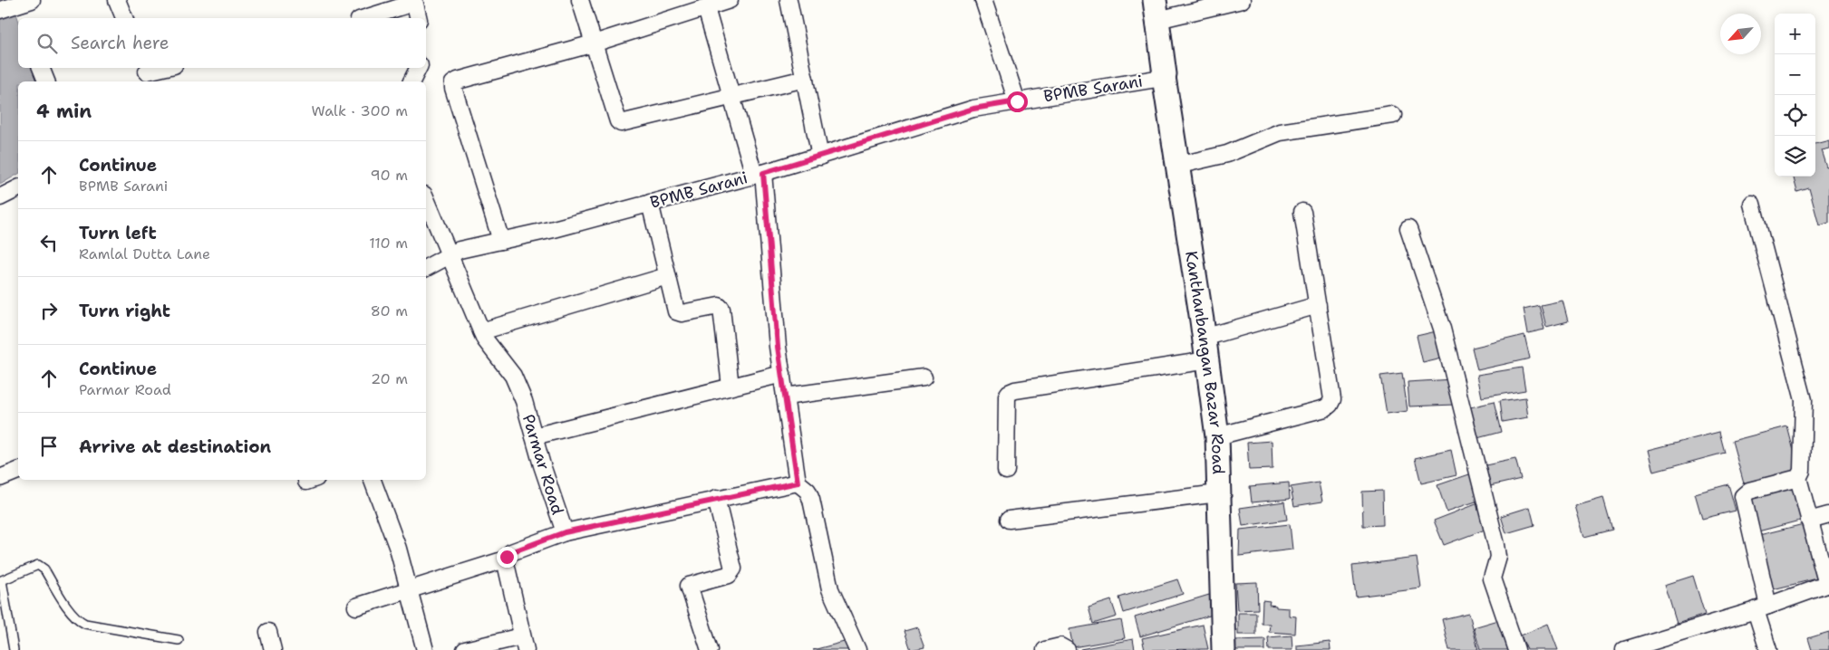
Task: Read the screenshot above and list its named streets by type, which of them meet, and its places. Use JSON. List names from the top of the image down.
{
  "streets": {
    "street": ["BPMB Sarani", "Kanthanbangan Bazar Road", "Parmar Road"]
  },
  "crossings": [
    ["BPMB Sarani", "Kanthanbangan Bazar Road"],
    ["BPMB Sarani", "Parmar Road"]
  ],
  "north": "bottom left",
  "page": {
    "map_buttons": ["+", "−"],
    "search": "Search here",
    "heading": ["4 min", "Walk · 300 m"],
    "list": [
      ["Continue", "BPMB Sarani", "90 m"],
      ["Turn left", "Ramlal Dutta Lane", "110 m"],
      ["Turn right", "80 m"],
      ["Continue", "Parmar Road", "20 m"],
      "Arrive at destination"
    ]
  }
}
